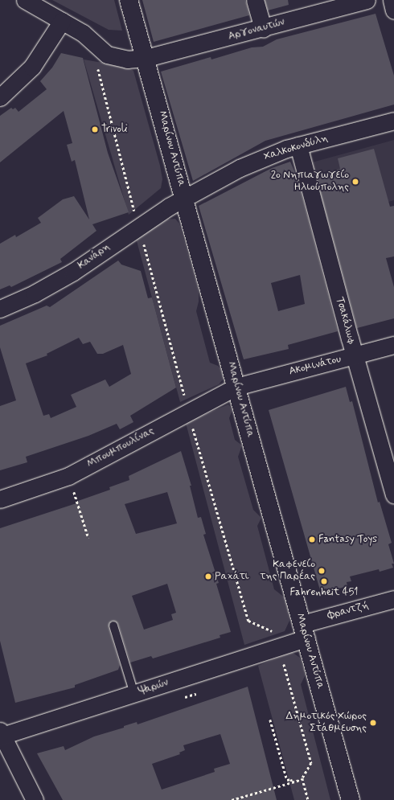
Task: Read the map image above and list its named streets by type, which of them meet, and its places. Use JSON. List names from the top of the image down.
{
  "streets": {
    "street": [
      "Αργοναυτών",
      "Χαλκοκονδύλη",
      "Μαρίνου Αντύπα",
      "Κανάρη",
      "Τσακάλωφ",
      "Ακομινάτου",
      "Μπουμπουλίνας",
      "Φραντζή",
      "Ψαρών"
    ]
  },
  "crossings": [
    ["Αργοναυτών", "Μαρίνου Αντύπα"],
    ["Χαλκοκονδύλη", "Μαρίνου Αντύπα"],
    ["Χαλκοκονδύλη", "Κανάρη"],
    ["Χαλκοκονδύλη", "Τσακάλωφ"],
    ["Μαρίνου Αντύπα", "Κανάρη"],
    ["Μαρίνου Αντύπα", "Ακομινάτου"],
    ["Μαρίνου Αντύπα", "Μπουμπουλίνας"],
    ["Μαρίνου Αντύπα", "Φραντζή"],
    ["Μαρίνου Αντύπα", "Ψαρών"],
    ["Τσακάλωφ", "Ακομινάτου"],
    ["Ακομινάτου", "Μπουμπουλίνας"],
    ["Φραντζή", "Ψαρών"]
  ],
  "places": [
    "Trivoli",
    "2ο Νηπιαγωγείο Ηλιούπολης",
    "Fantasy Toys",
    "Καφενείο της Παρέας",
    "Ραχάτι",
    "Fahrenheit 451",
    "Δημοτικός Χώρος Στάθμευσης"
  ]
}
